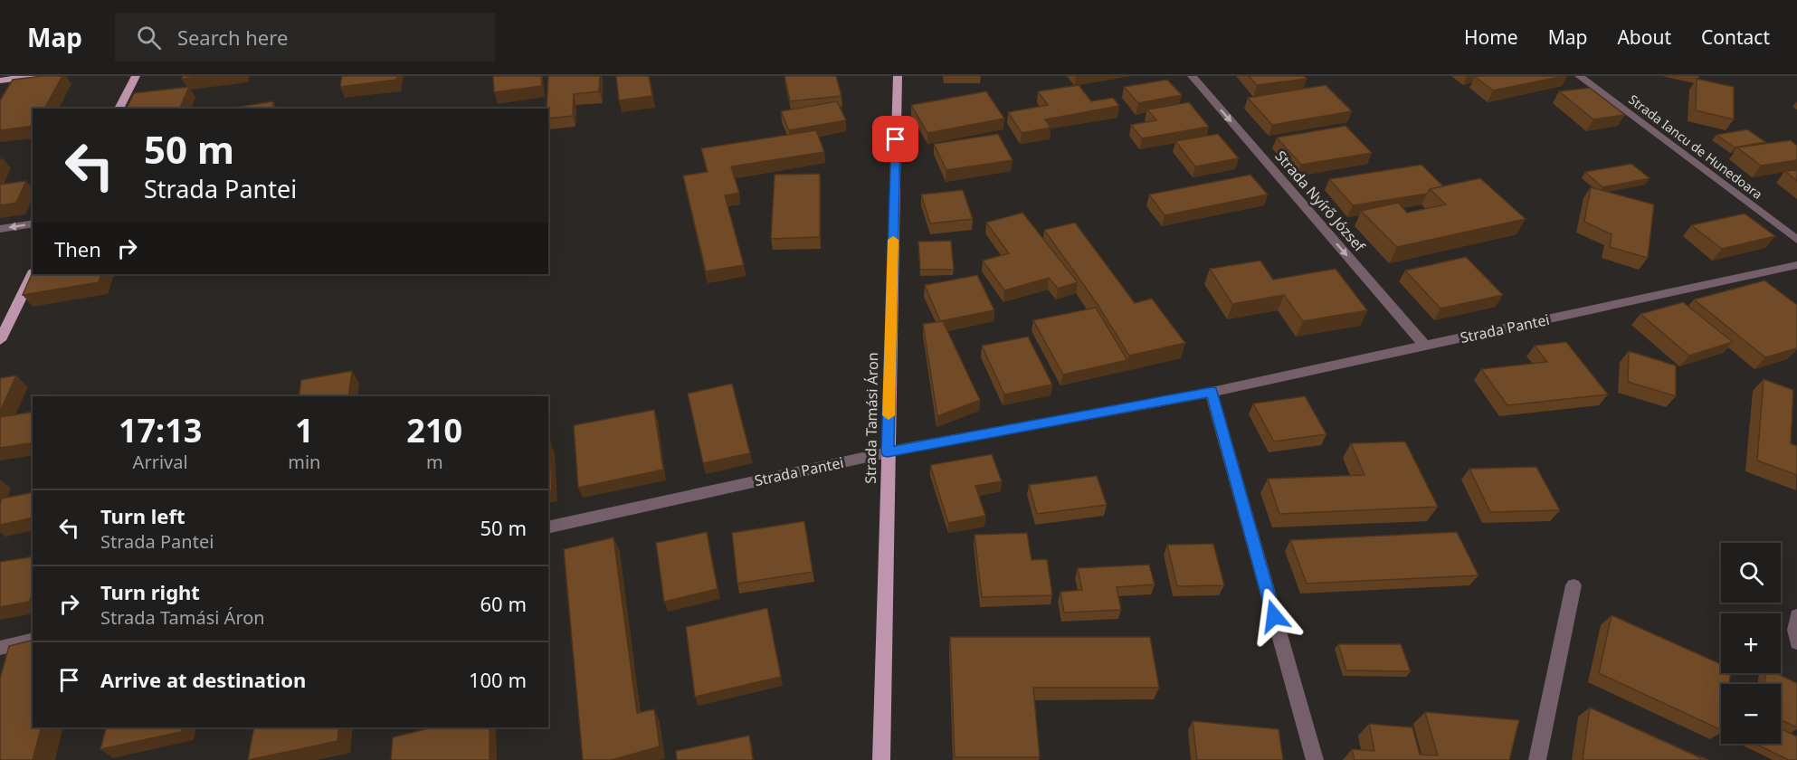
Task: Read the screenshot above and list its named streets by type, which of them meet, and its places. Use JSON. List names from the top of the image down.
{
  "streets": {
    "main road": ["Strada Tamási Áron"],
    "street": ["Strada Iancu de Hunedoara", "Strada Nyírő József", "Strada Pantei"]
  },
  "crossings": [
    ["Strada Nyírő József", "Strada Pantei"],
    ["Strada Pantei", "Strada Tamási Áron"]
  ],
  "one_way": ["Strada Nyírő József"],
  "page": {
    "header": "Map",
    "search": "Search here",
    "nav": [
      "Home",
      "Map",
      "About",
      "Contact"
    ],
    "turn": ["50 m", "Strada Pantei"],
    "then": "Then",
    "eta": [
      "17:13",
      "Arrival",
      "1",
      "min",
      "210",
      "m"
    ],
    "list": [
      {
        "name": "Turn left",
        "note": "Strada Pantei",
        "value": "50 m"
      },
      {
        "name": "Turn right",
        "note": "Strada Tamási Áron",
        "value": "60 m"
      },
      {
        "name": "Arrive at destination",
        "value": "100 m"
      }
    ],
    "map_buttons": ["+", "−"]
  }
}
